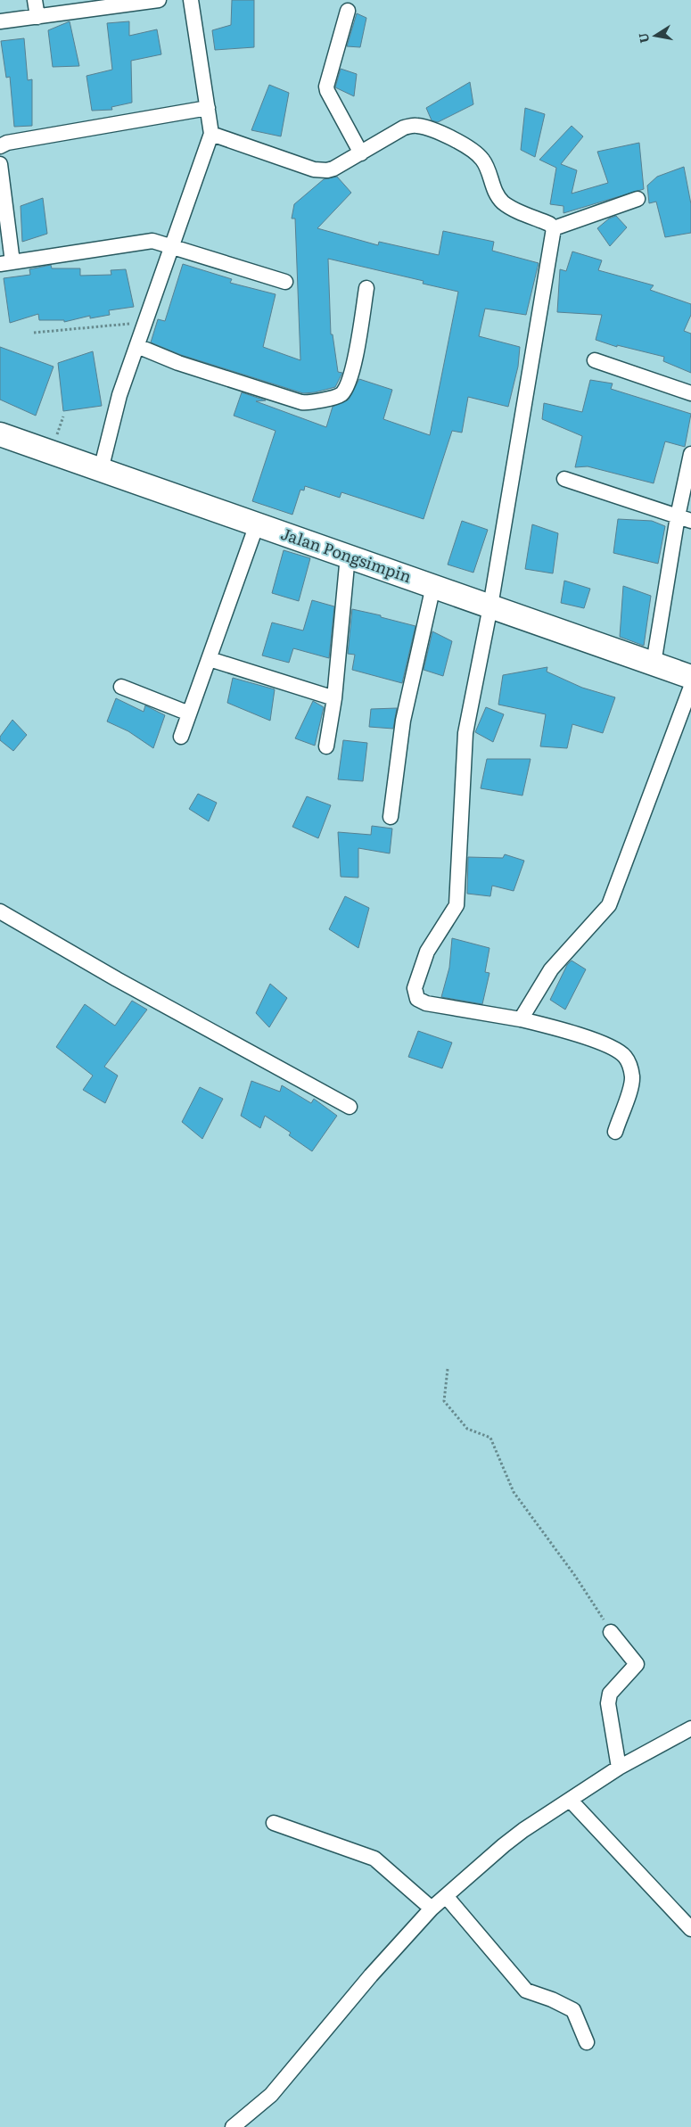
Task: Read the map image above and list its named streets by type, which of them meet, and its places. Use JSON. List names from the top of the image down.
{
  "streets": {
    "main road": ["Jalan Pongsimpin"]
  },
  "north": "left"
}
